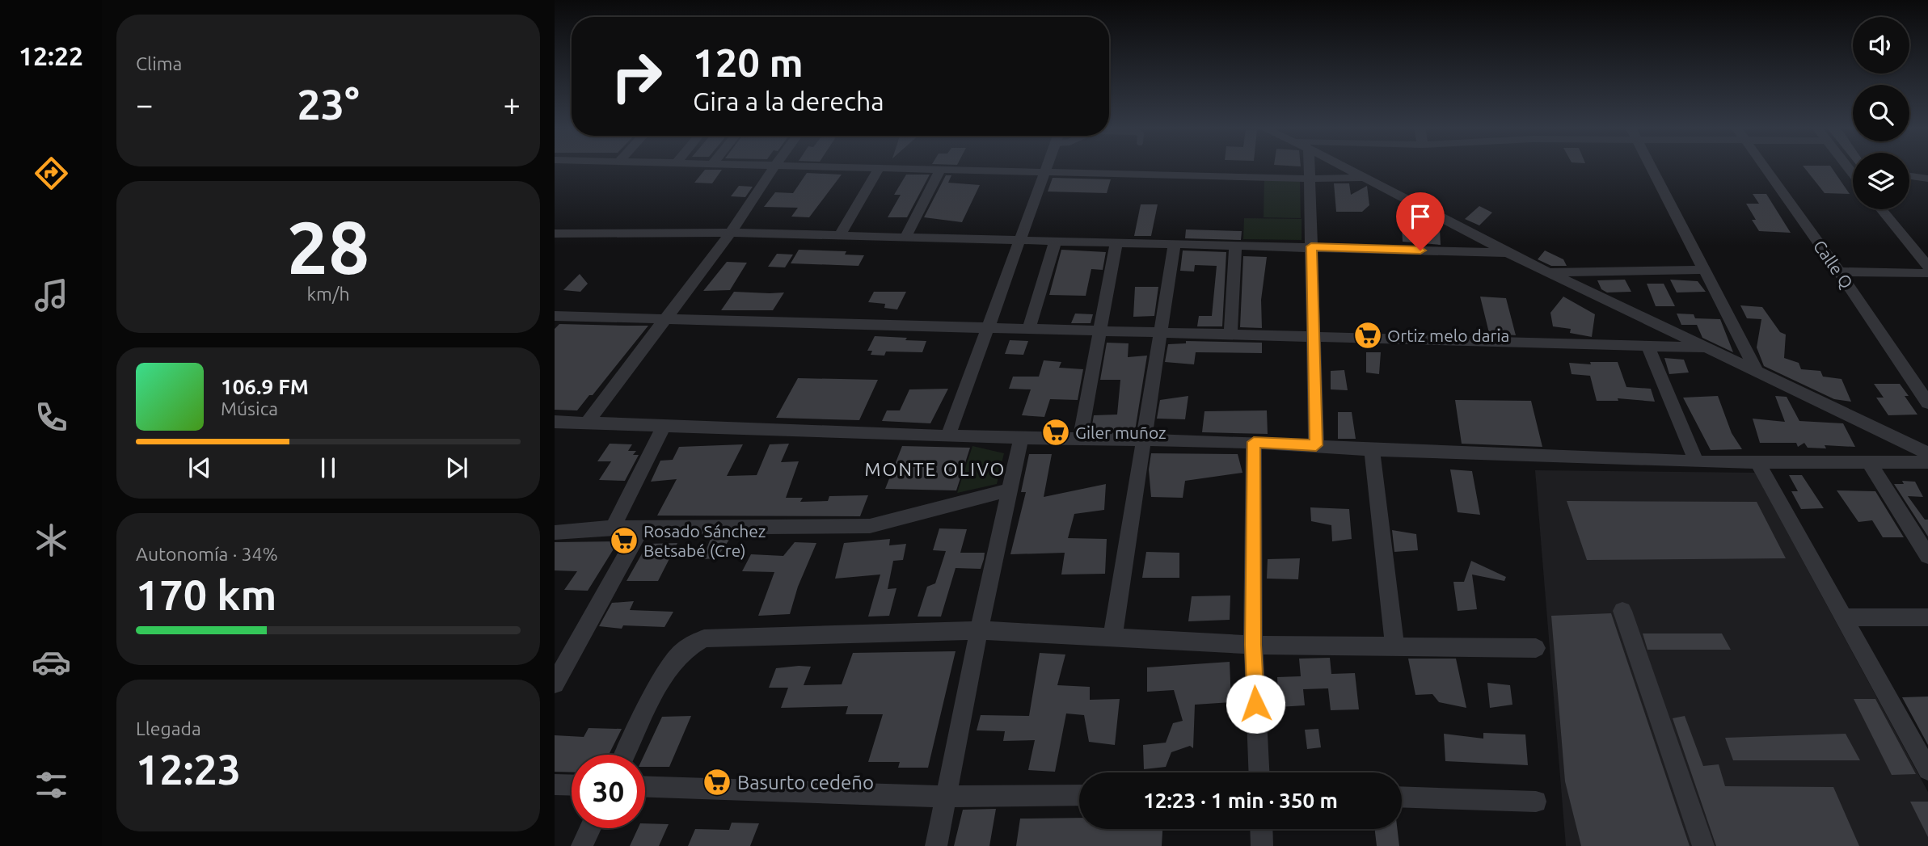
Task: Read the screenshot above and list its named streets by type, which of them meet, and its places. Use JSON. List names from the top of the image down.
{
  "streets": {
    "street": ["Calle Q"]
  },
  "districts": ["MONTE OLIVO"],
  "places": {
    "supermarket": [
      "Ortiz melo daria",
      "Giler muñoz",
      "Rosado Sánchez Betsabé (Cre)",
      "Basurto cedeño"
    ]
  },
  "page": {
    "tabs": "12:22",
    "tile": [
      "Clima",
      ["28", "km/h"],
      ["Autonomía · 34%", "170 km"],
      ["Llegada", "12:23"]
    ],
    "turn": ["120 m", "Gira a la derecha"],
    "heat": ["−", "23°", "+"],
    "song": ["106.9 FM", "Música"],
    "limit": "30",
    "trip": "12:23 · 1 min · 350 m"
  }
}
